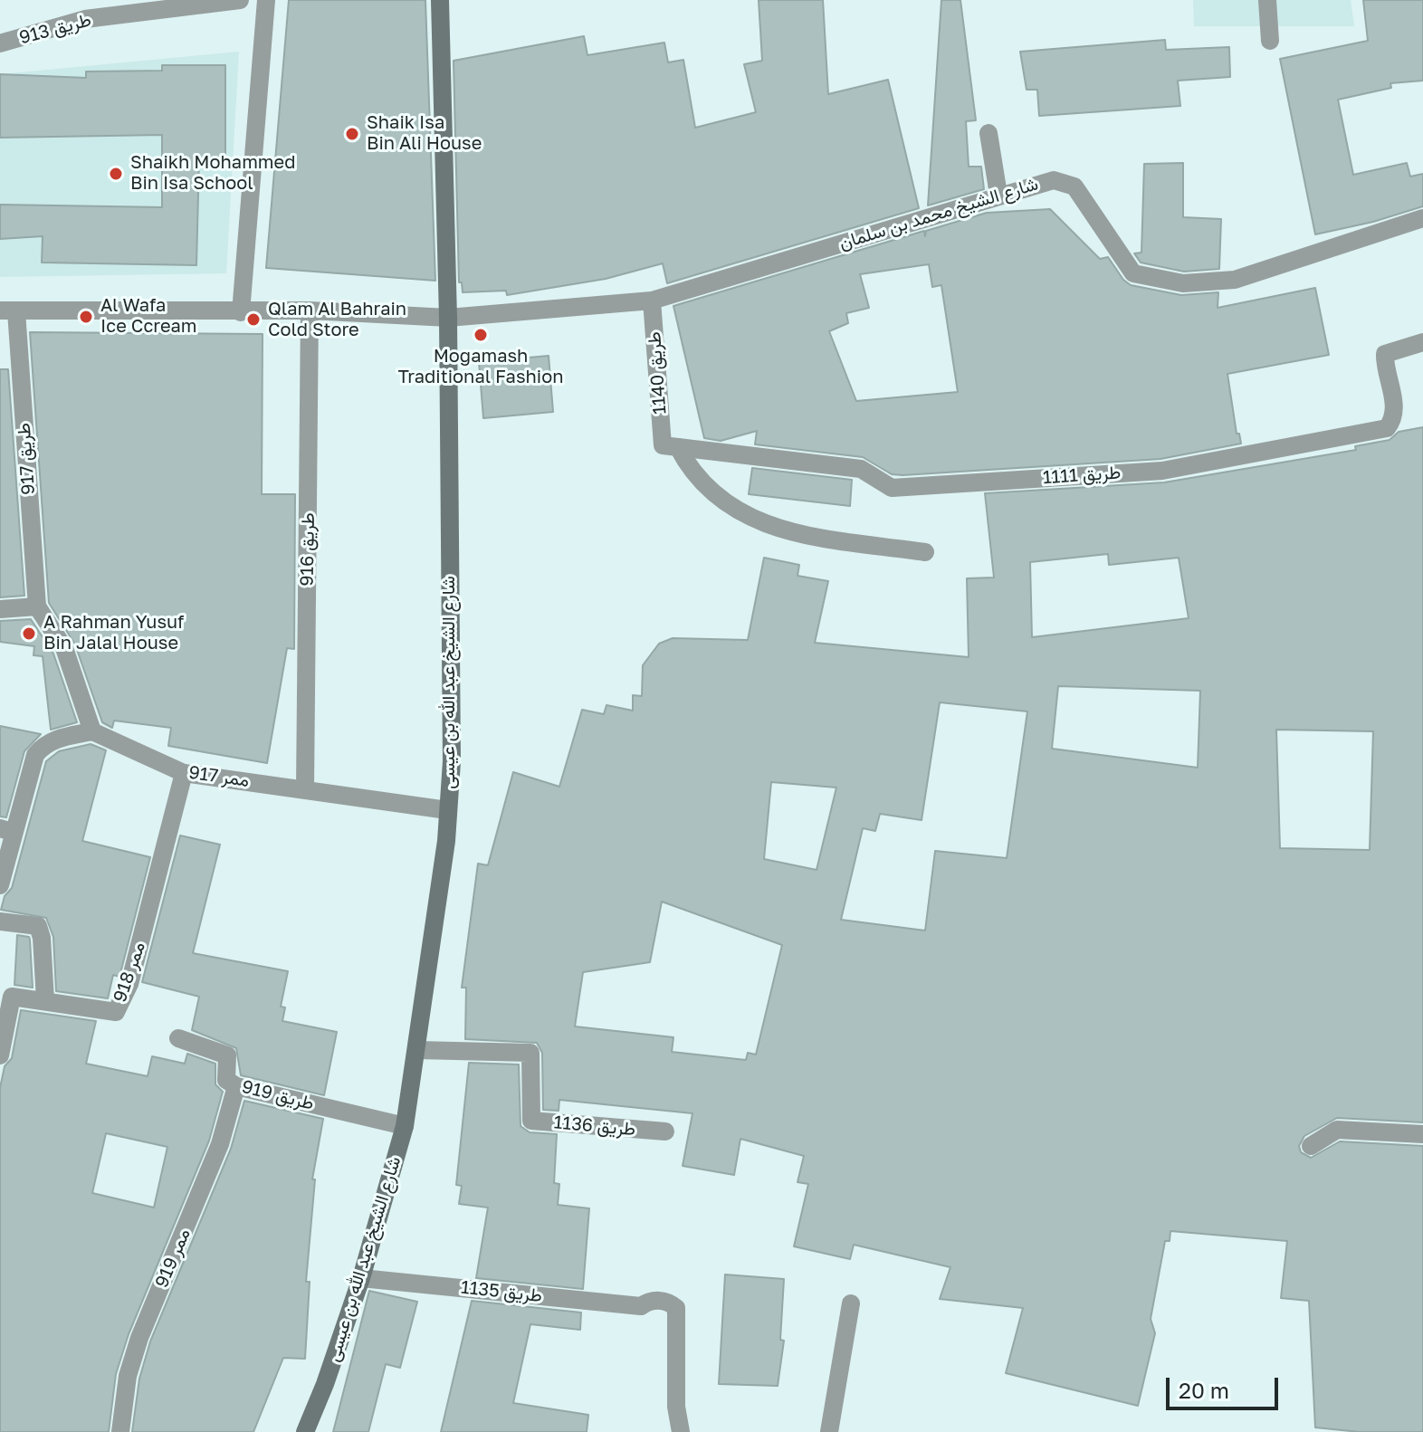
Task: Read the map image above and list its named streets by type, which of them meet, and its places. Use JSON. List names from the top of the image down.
{
  "streets": {
    "street": [
      "طريق 913",
      "شارع الشيخ محمد بن سلمان",
      "طريق 1140",
      "طريق 917",
      "طريق 1111",
      "طريق 916",
      "شارع الشيخ عبد الله بن عيسى",
      "ممر 917",
      "ممر 918",
      "طريق 919",
      "طريق 1136",
      "ممر 919",
      "طريق 1135"
    ]
  },
  "crossings": [
    ["شارع الشيخ محمد بن سلمان", "طريق 1140"],
    ["شارع الشيخ محمد بن سلمان", "شارع الشيخ عبد الله بن عيسى"],
    ["طريق 1140", "طريق 1111"],
    ["طريق 916", "ممر 917"],
    ["شارع الشيخ عبد الله بن عيسى", "ممر 917"],
    ["شارع الشيخ عبد الله بن عيسى", "طريق 919"],
    ["شارع الشيخ عبد الله بن عيسى", "طريق 1136"],
    ["شارع الشيخ عبد الله بن عيسى", "طريق 1135"],
    ["ممر 917", "ممر 918"],
    ["طريق 919", "ممر 919"]
  ],
  "places": [
    "Shaik Isa Bin Ali House",
    "Shaikh Mohammed Bin Isa School",
    "Al Wafa Ice Ccream",
    "Qlam Al Bahrain Cold Store",
    "Mogamash Traditional Fashion",
    "A Rahman Yusuf Bin Jalal House"
  ],
  "scale_bar": "20 m"
}
